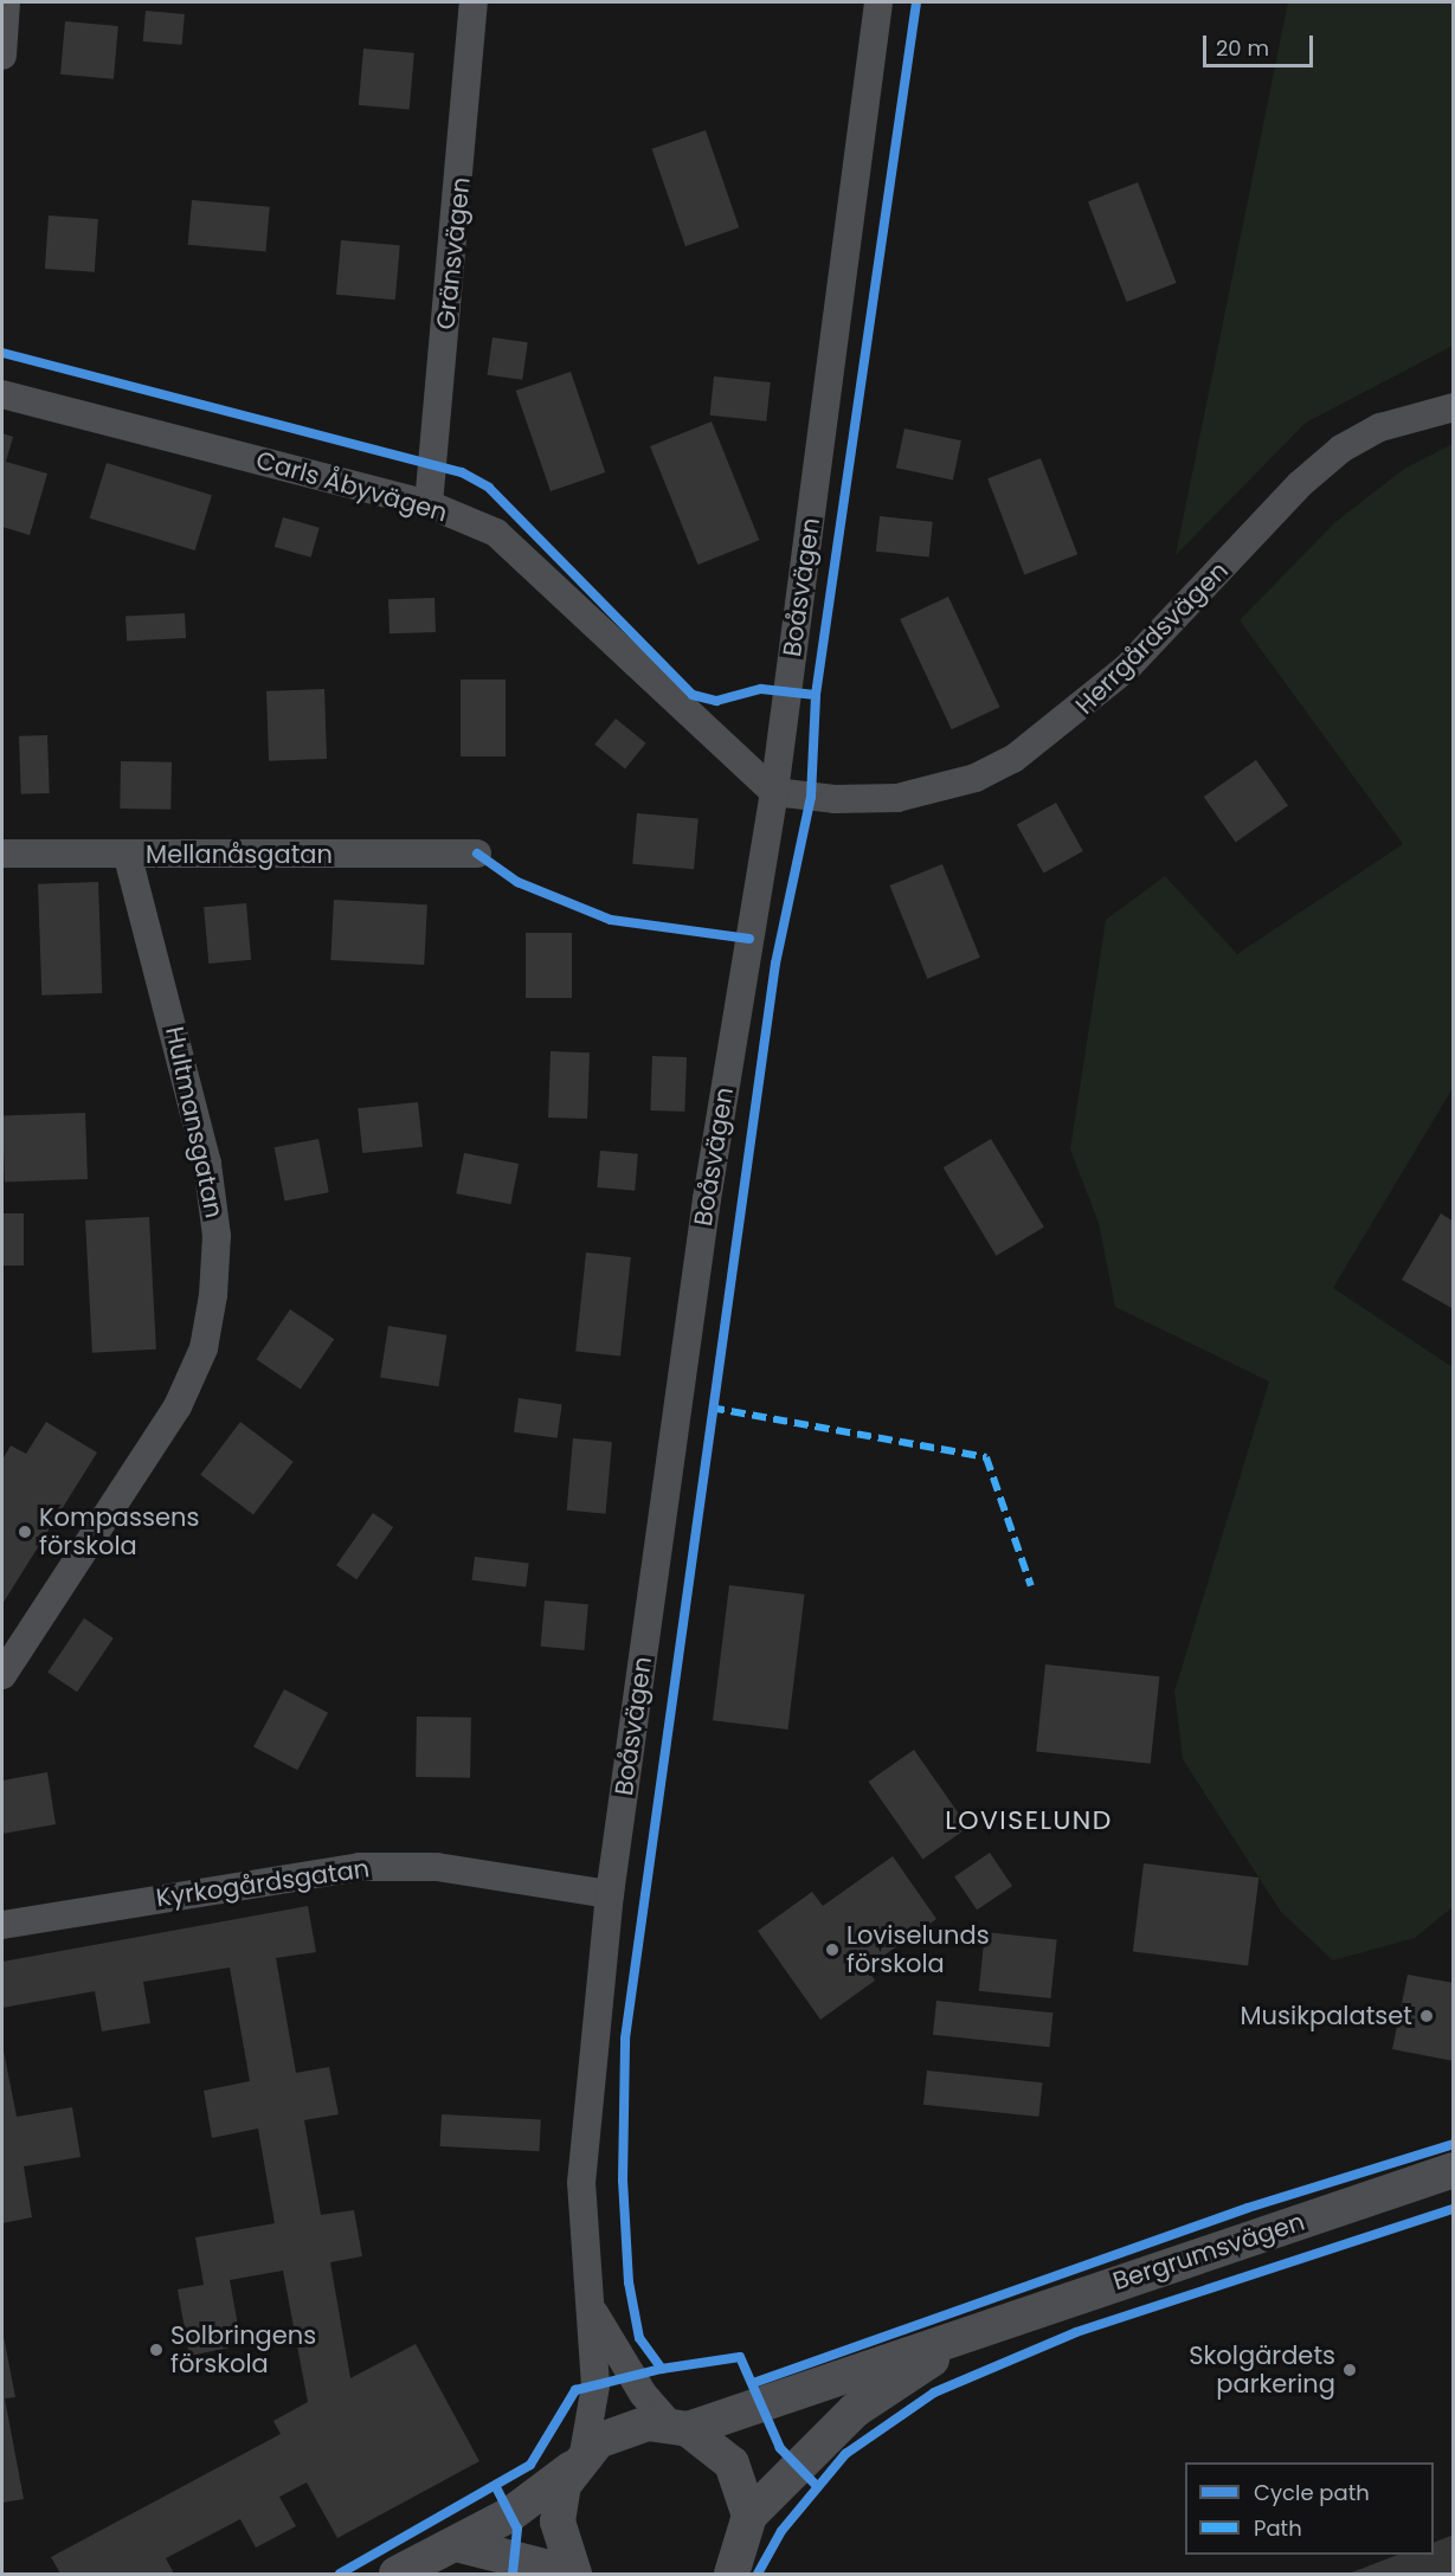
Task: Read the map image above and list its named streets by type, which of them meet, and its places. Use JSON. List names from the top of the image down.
{
  "streets": {
    "street": [
      "Gränsvägen",
      "Carls Åbyvägen",
      "Boåsvägen",
      "Herrgårdsvägen",
      "Mellanåsgatan",
      "Hultmansgatan",
      "Kyrkogårdsgatan",
      "Bergrumsvägen"
    ]
  },
  "crossings": [
    ["Gränsvägen", "Carls Åbyvägen"],
    ["Carls Åbyvägen", "Boåsvägen"],
    ["Carls Åbyvägen", "Herrgårdsvägen"],
    ["Boåsvägen", "Herrgårdsvägen"],
    ["Boåsvägen", "Kyrkogårdsgatan"],
    ["Boåsvägen", "Bergrumsvägen"],
    ["Mellanåsgatan", "Hultmansgatan"]
  ],
  "districts": ["LOVISELUND"],
  "places": [
    "Kompassens förskola",
    "Loviselunds förskola",
    "Musikpalatset",
    "Solbringens förskola",
    "Skolgärdets parkering"
  ],
  "legend": ["Cycle path", "Path"],
  "scale_bar": "20 m"
}
